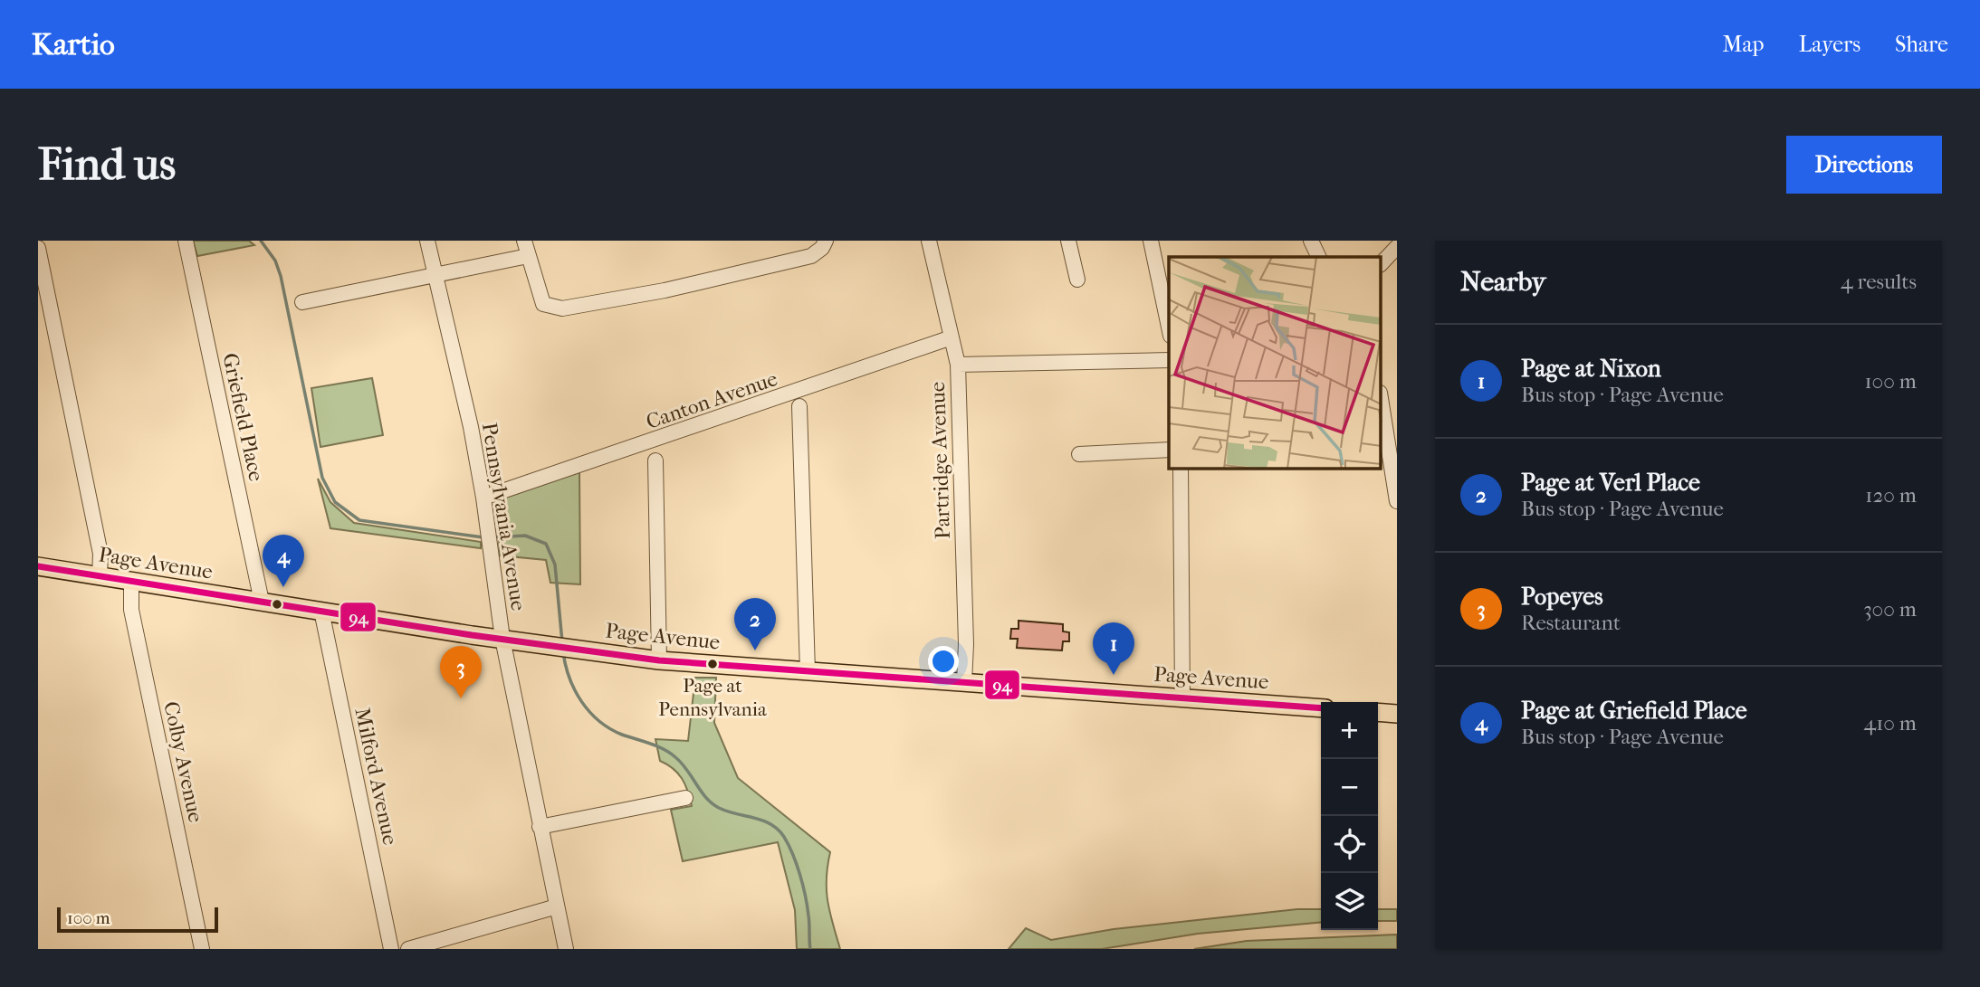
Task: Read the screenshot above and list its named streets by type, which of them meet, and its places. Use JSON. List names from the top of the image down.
{
  "streets": {
    "main road": ["Page Avenue"],
    "street": [
      "Canton Avenue",
      "Griefield Place",
      "Partridge Avenue",
      "Pennsylvania Avenue",
      "Colby Avenue",
      "Milford Avenue"
    ]
  },
  "crossings": [
    ["Canton Avenue", "Partridge Avenue"],
    ["Canton Avenue", "Pennsylvania Avenue"],
    ["Griefield Place", "Page Avenue"],
    ["Partridge Avenue", "Page Avenue"],
    ["Pennsylvania Avenue", "Page Avenue"],
    ["Page Avenue", "Colby Avenue"],
    ["Page Avenue", "Milford Avenue"]
  ],
  "places": ["Page at Pennsylvania"],
  "lines": ["transit line 94"],
  "scale_bar": "100 m",
  "page": {
    "header": "Kartio",
    "nav": ["Map", "Layers", "Share"],
    "buttons": "Directions",
    "title": "Find us",
    "heading": ["Nearby", "4 results"],
    "list": [
      {
        "mark": "1",
        "name": "Page at Nixon",
        "note": "Bus stop · Page Avenue",
        "value": "100 m"
      },
      {
        "mark": "2",
        "name": "Page at Verl Place",
        "note": "Bus stop · Page Avenue",
        "value": "120 m"
      },
      {
        "mark": "3",
        "name": "Popeyes",
        "note": "Restaurant",
        "value": "300 m"
      },
      {
        "mark": "4",
        "name": "Page at Griefield Place",
        "note": "Bus stop · Page Avenue",
        "value": "410 m"
      }
    ],
    "pins": [
      "4",
      "2",
      "1",
      "3"
    ],
    "map_buttons": ["+", "−"],
    "scale": "100 m"
  }
}
